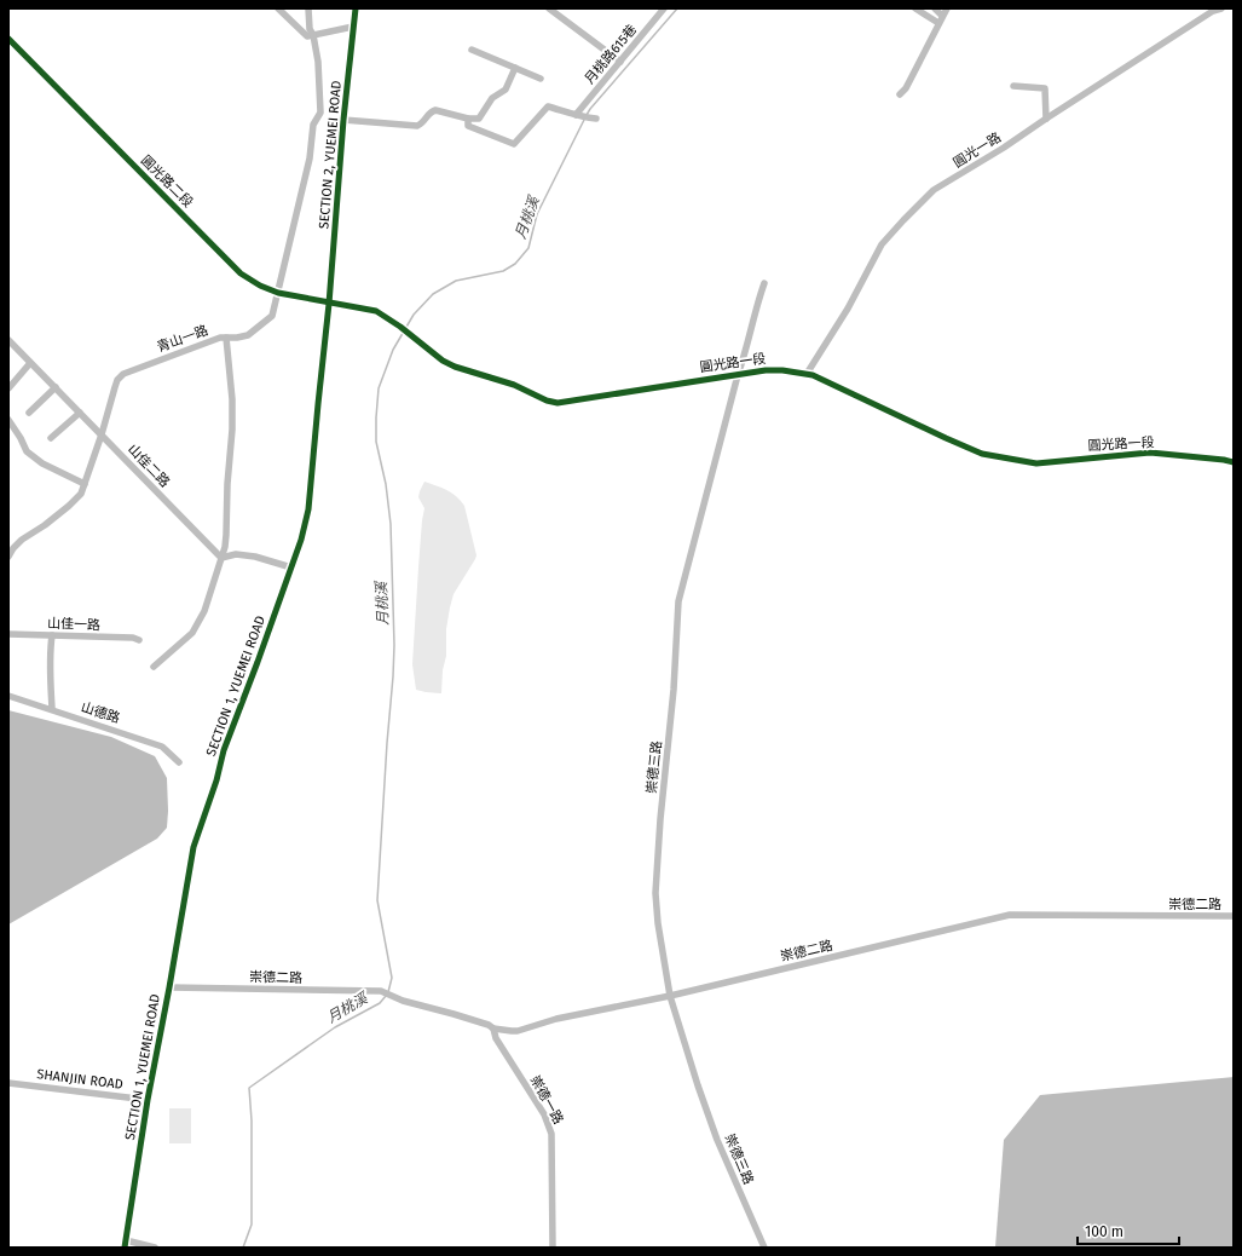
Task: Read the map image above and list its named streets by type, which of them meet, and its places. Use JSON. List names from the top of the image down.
{
  "streets": {
    "street": [
      "月桃路615巷",
      "圓光一路",
      "SECTION 2, YUEMEI ROAD",
      "圓光路二段",
      "青山一路",
      "圓光路一段",
      "山佳二路",
      "山佳一路",
      "SECTION 1, YUEMEI ROAD",
      "山德路",
      "崇德三路",
      "崇德二路",
      "SHANJIN ROAD",
      "崇德一路"
    ]
  },
  "crossings": [
    ["圓光一路", "圓光路一段"],
    ["SECTION 2, YUEMEI ROAD", "圓光路二段"],
    ["SECTION 2, YUEMEI ROAD", "圓光路一段"],
    ["SECTION 2, YUEMEI ROAD", "SECTION 1, YUEMEI ROAD"],
    ["圓光路二段", "青山一路"],
    ["圓光路二段", "圓光路一段"],
    ["圓光路二段", "SECTION 1, YUEMEI ROAD"],
    ["青山一路", "山佳二路"],
    ["圓光路一段", "SECTION 1, YUEMEI ROAD"],
    ["圓光路一段", "崇德三路"],
    ["SECTION 1, YUEMEI ROAD", "崇德二路"],
    ["SECTION 1, YUEMEI ROAD", "SHANJIN ROAD"],
    ["崇德三路", "崇德二路"],
    ["崇德二路", "崇德一路"]
  ],
  "water": ["月桃溪"],
  "scale_bar": "100 m"
}
